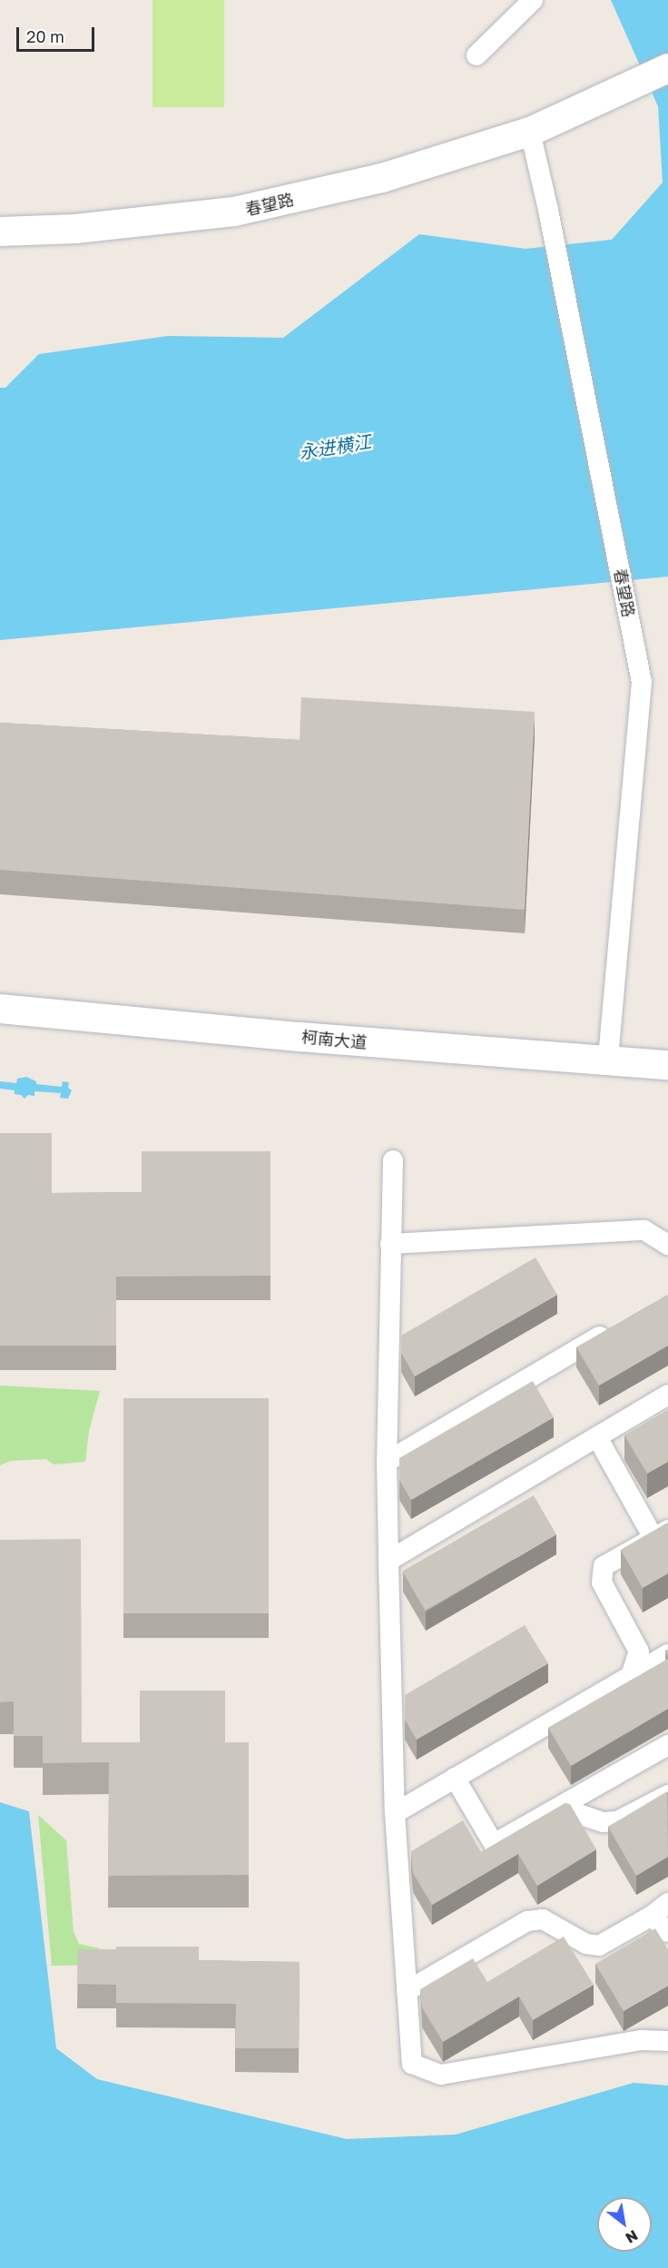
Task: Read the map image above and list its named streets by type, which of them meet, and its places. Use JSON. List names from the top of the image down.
{
  "streets": {
    "street": ["春望路", "柯南大道"]
  },
  "crossings": [
    ["春望路", "柯南大道"]
  ],
  "water": ["永进横江"],
  "scale_bar": "20 m",
  "north": "bottom right"
}
